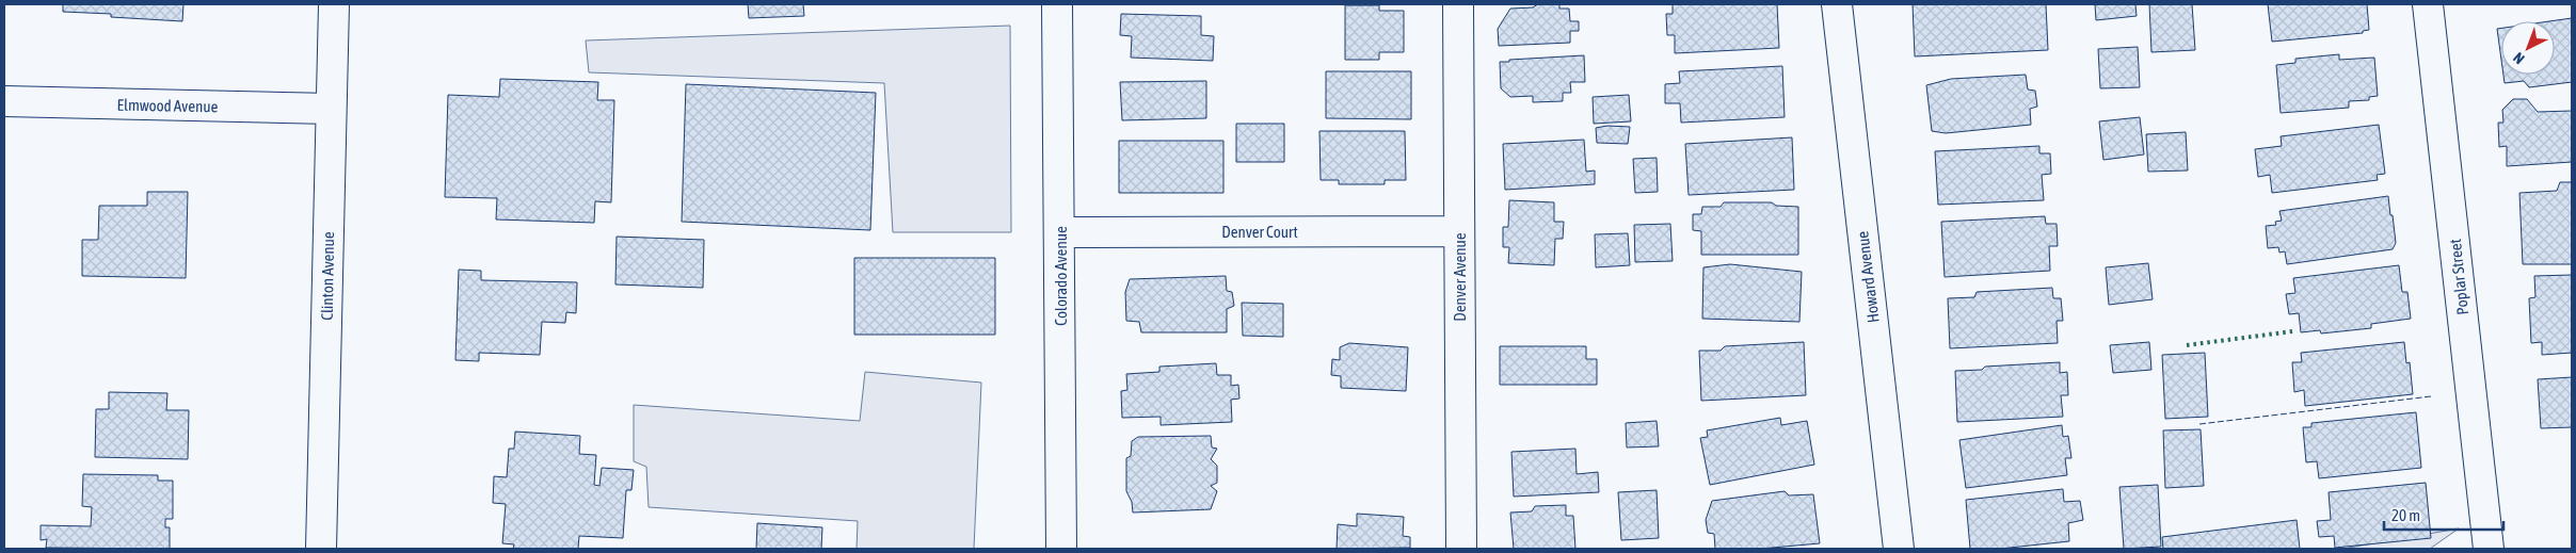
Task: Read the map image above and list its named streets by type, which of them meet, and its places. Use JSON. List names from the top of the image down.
{
  "streets": {
    "street": [
      "Elmwood Avenue",
      "Denver Court",
      "Clinton Avenue",
      "Colorado Avenue",
      "Denver Avenue",
      "Howard Avenue",
      "Poplar Street"
    ]
  },
  "crossings": [
    ["Elmwood Avenue", "Clinton Avenue"],
    ["Denver Court", "Colorado Avenue"],
    ["Denver Court", "Denver Avenue"]
  ],
  "scale_bar": "20 m",
  "north": "bottom left"
}
